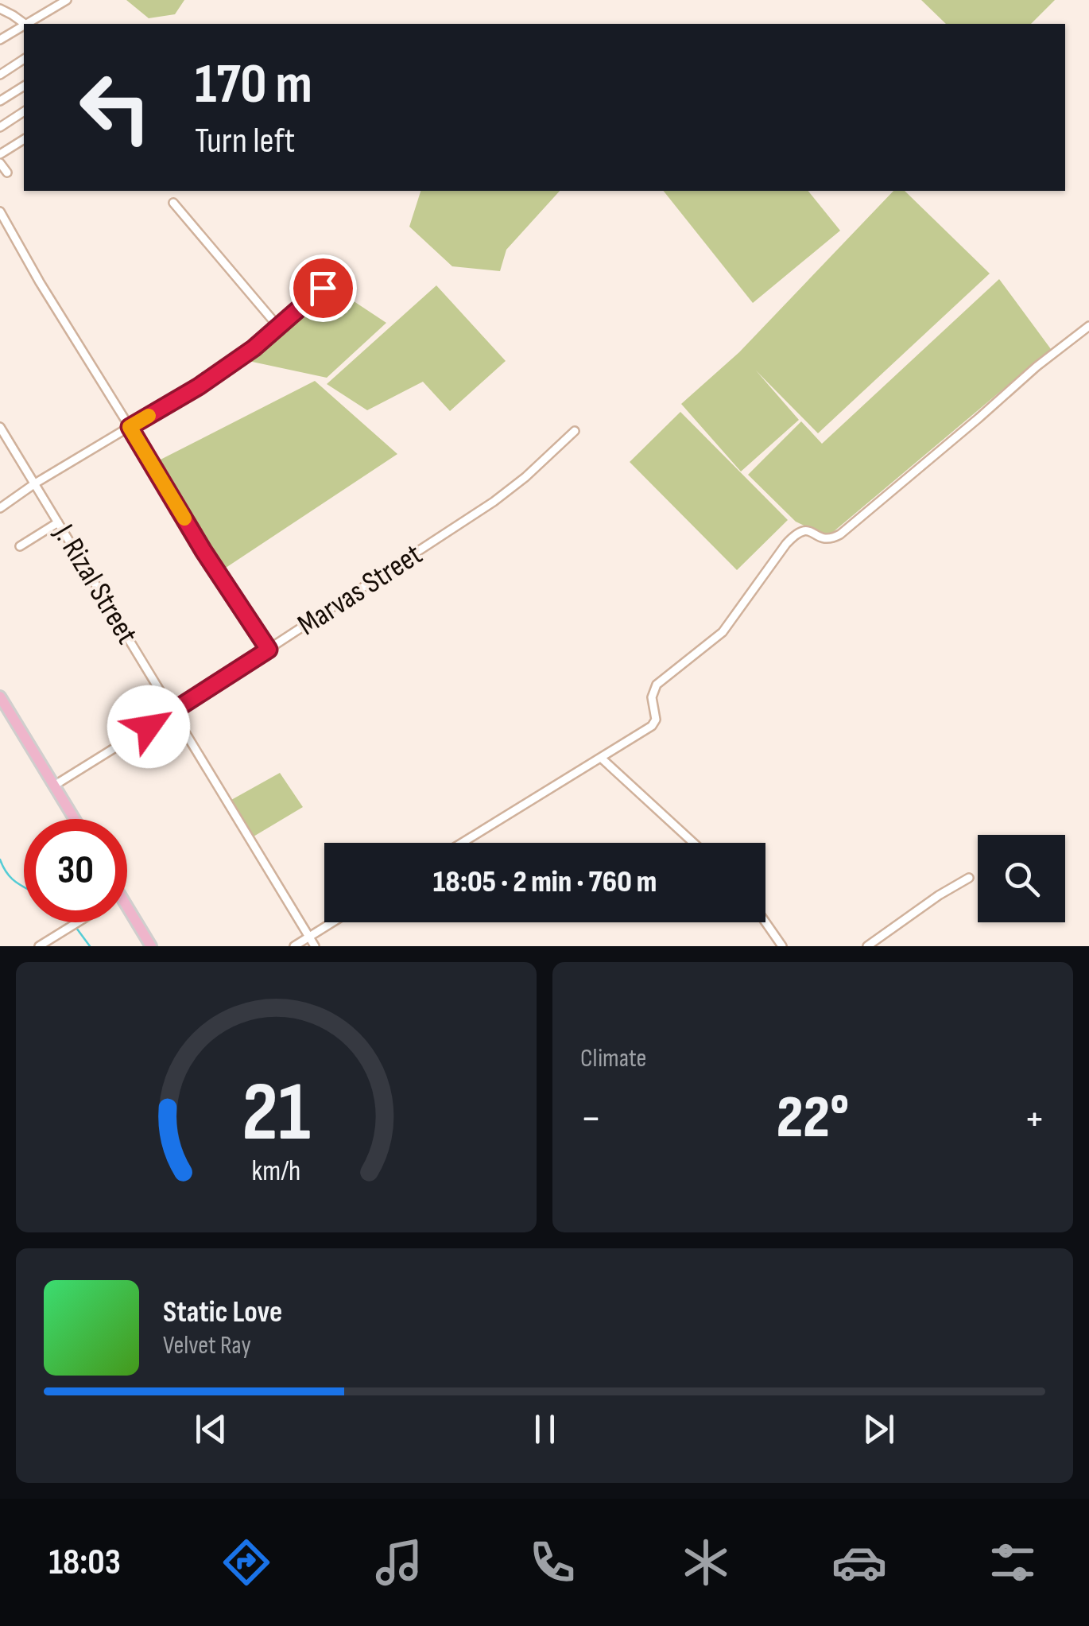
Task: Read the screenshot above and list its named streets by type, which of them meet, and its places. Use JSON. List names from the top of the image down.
{
  "streets": {
    "street": ["J. Rizal Street", "Marvas Street"]
  },
  "crossings": [
    ["J. Rizal Street", "Marvas Street"]
  ],
  "page": {
    "turn": ["170 m", "Turn left"],
    "limit": "30",
    "trip": "18:05 · 2 min · 760 m",
    "tile": "Climate",
    "heat": ["−", "22°", "+"],
    "song": ["Static Love", "Velvet Ray"],
    "tabs": "18:03",
    "gauge": ["21", "km/h"]
  }
}
